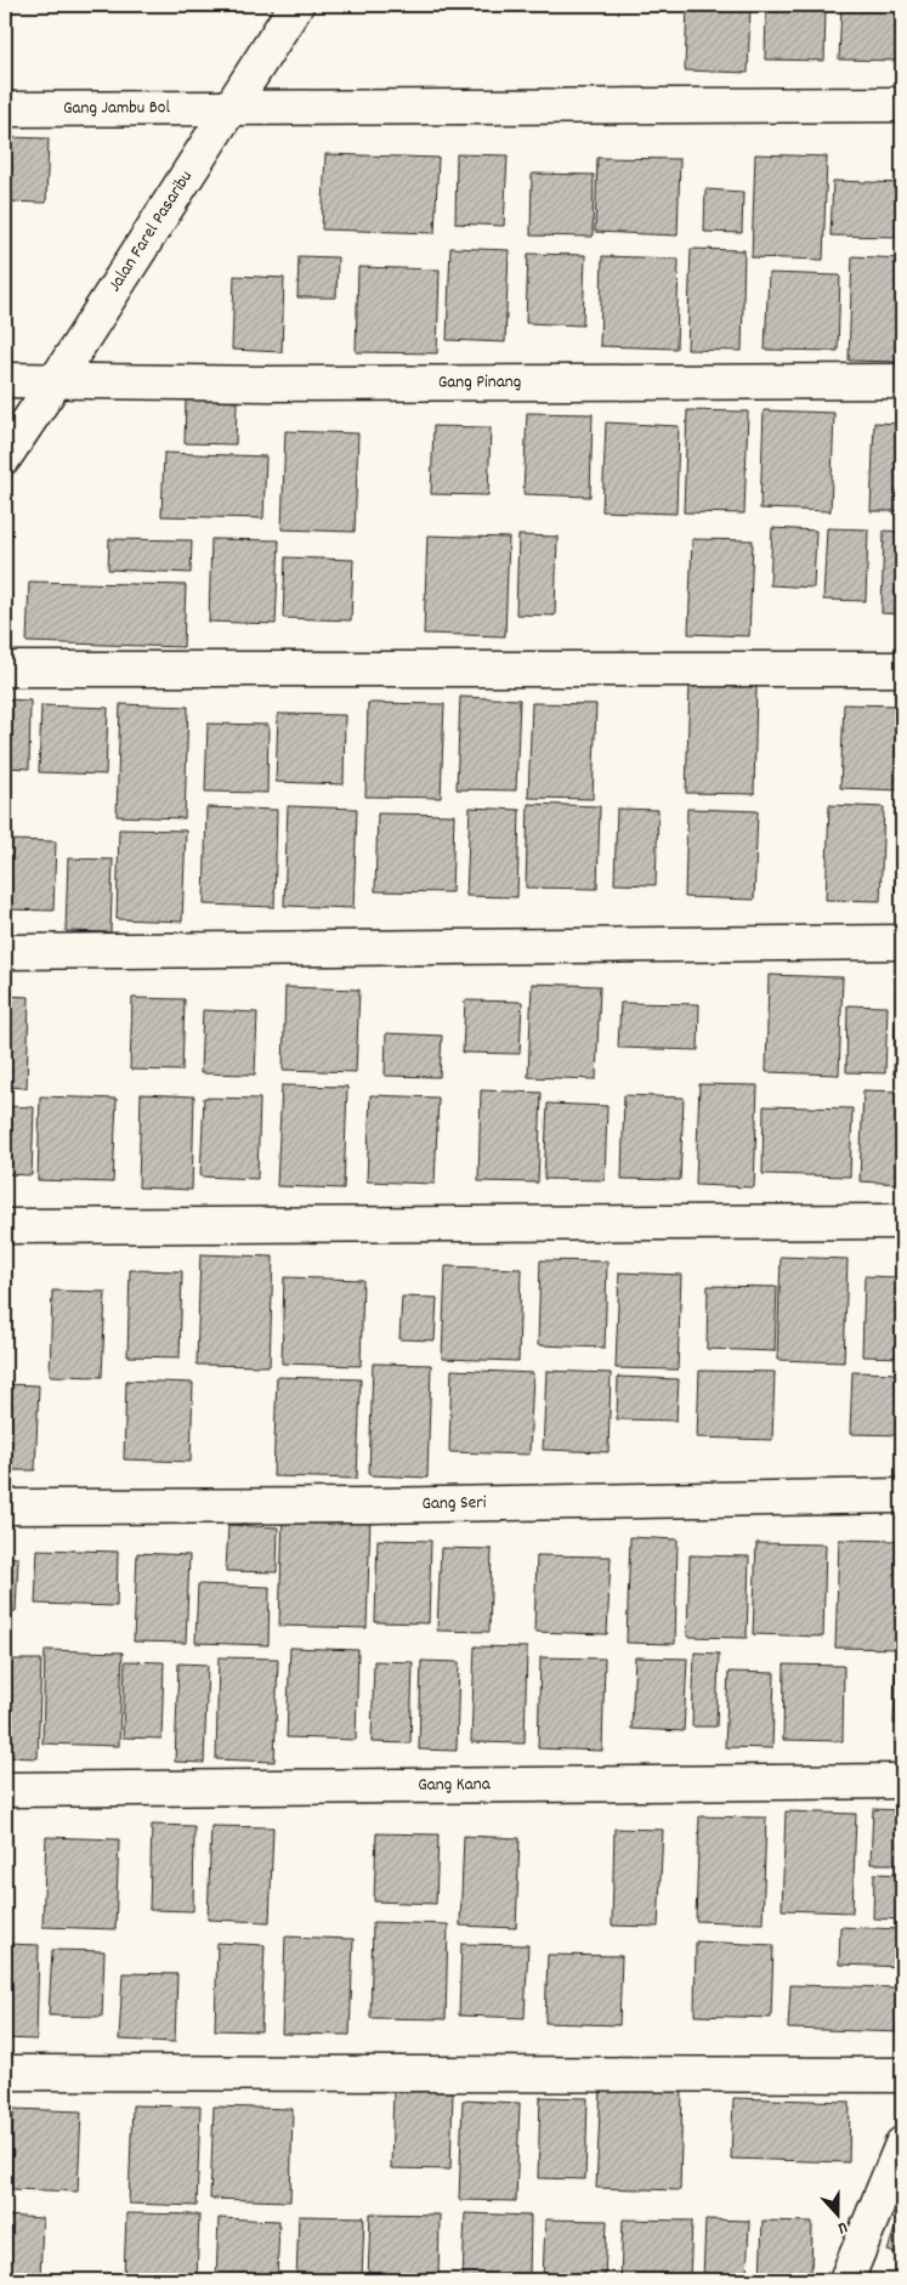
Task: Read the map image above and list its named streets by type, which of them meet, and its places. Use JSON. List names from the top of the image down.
{
  "streets": {
    "street": [
      "Gang Jambu Bol",
      "Jalan Farel Pasaribu",
      "Gang Pinang",
      "Gang Seri",
      "Gang Kana"
    ]
  },
  "crossings": [
    ["Gang Jambu Bol", "Jalan Farel Pasaribu"],
    ["Jalan Farel Pasaribu", "Gang Pinang"]
  ],
  "north": "bottom"
}
